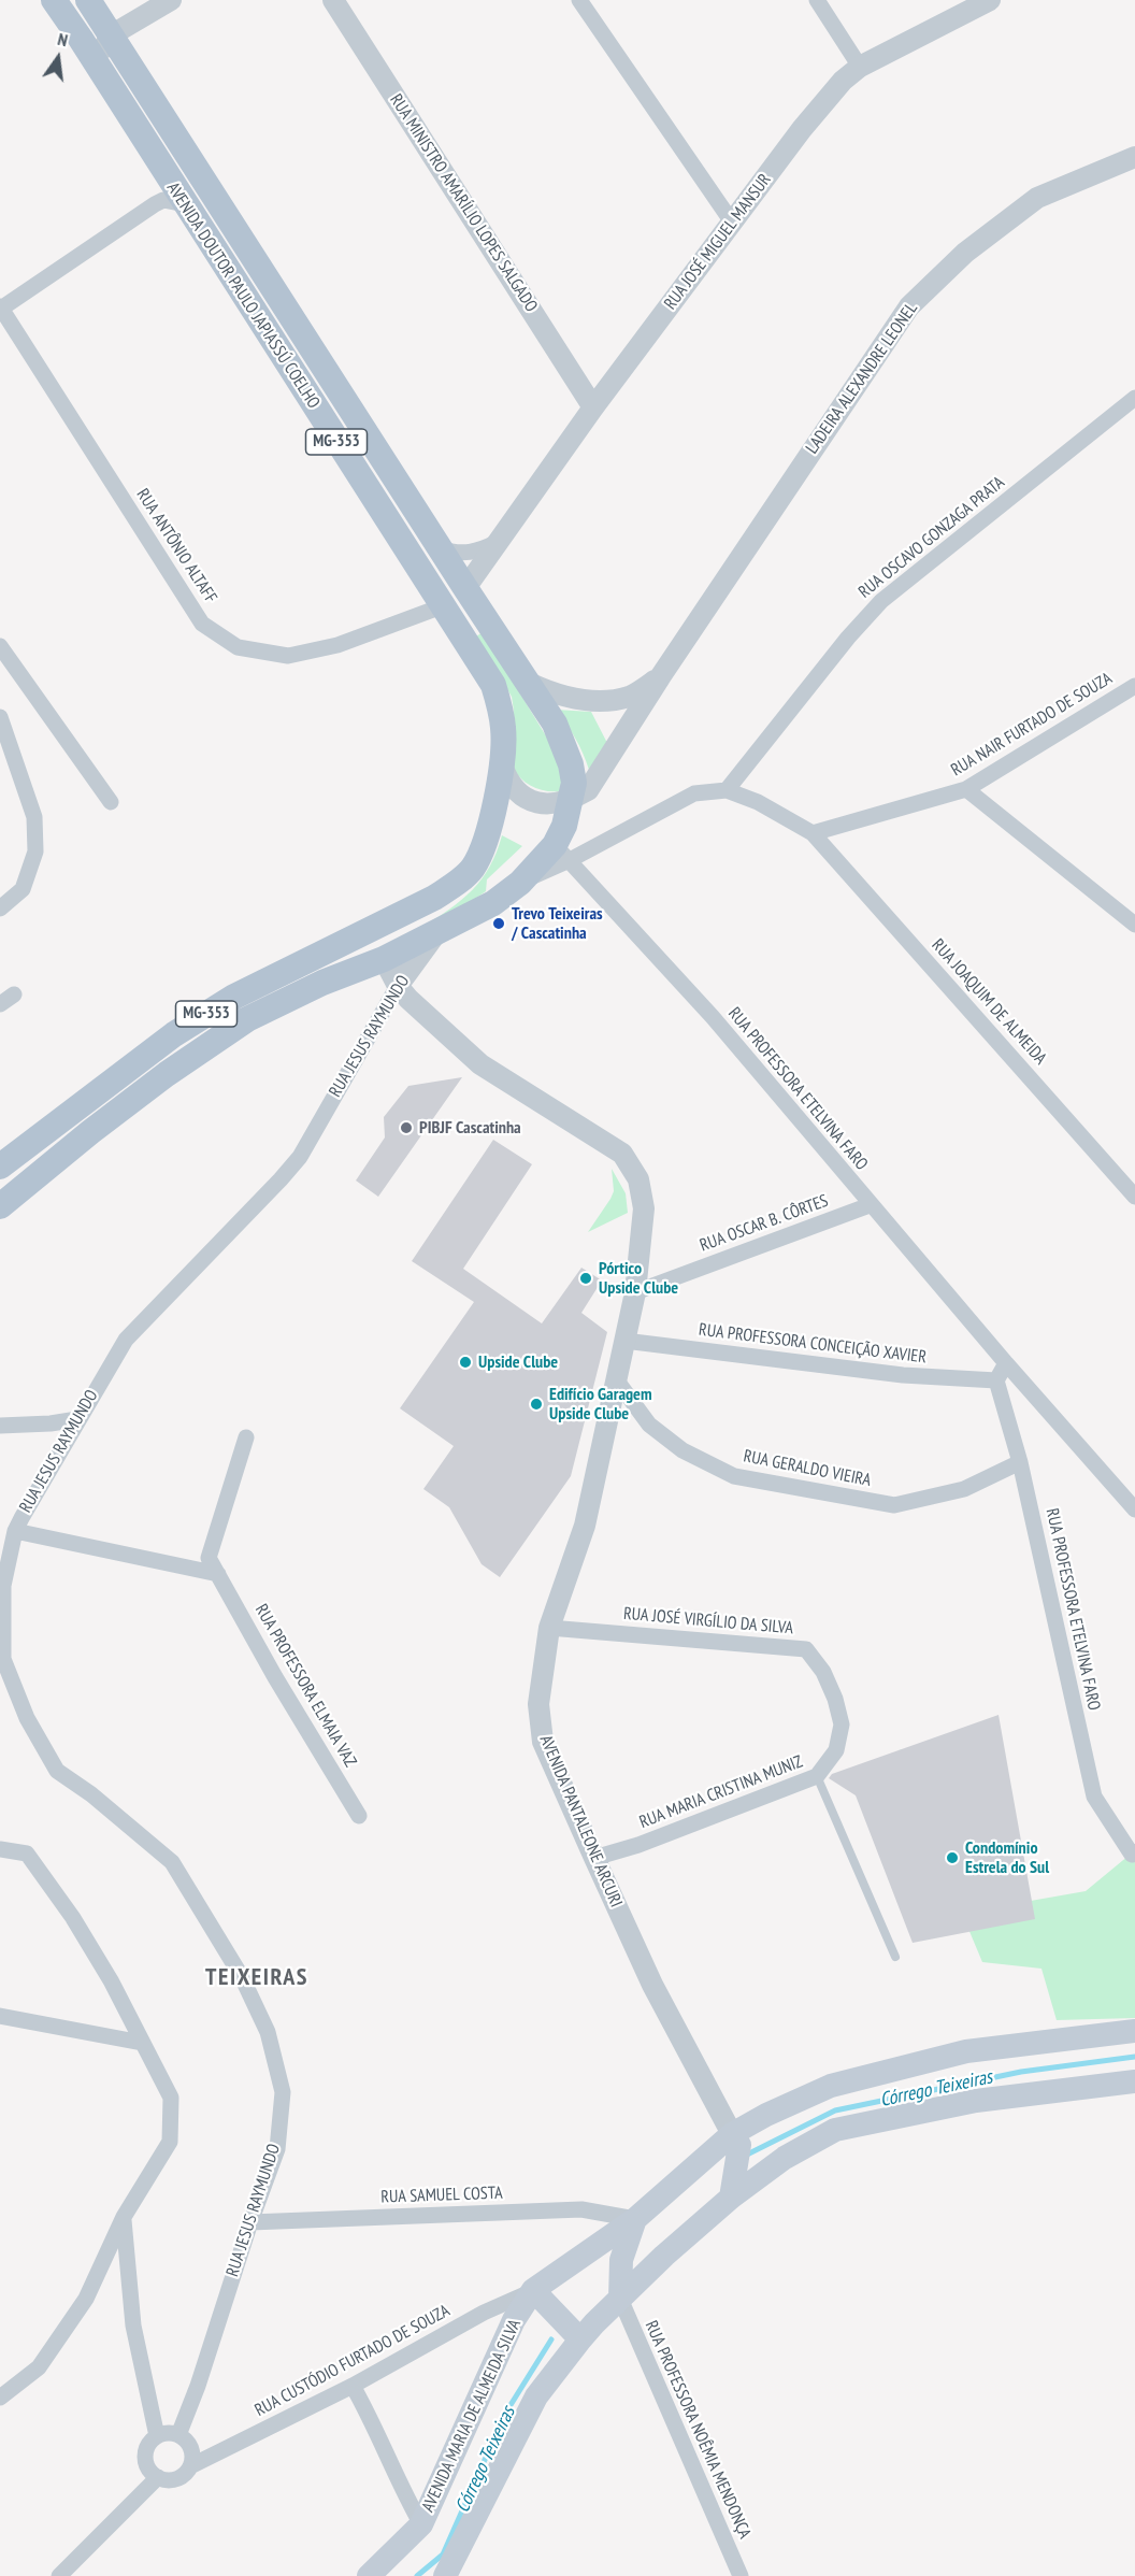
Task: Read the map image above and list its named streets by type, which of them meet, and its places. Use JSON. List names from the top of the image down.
{
  "streets": {
    "main road": ["AVENIDA DOUTOR PAULO JAPIASSÚ COELHO", "MG-353", "AVENIDA MARIA DE ALMEIDA SILVA"],
    "street": [
      "RUA MINISTRO AMARÍLIO LOPES SALGADO",
      "RUA JOSÉ MIGUEL MANSUR",
      "LADEIRA ALEXANDRE LEONEL",
      "RUA OSCAVO GONZAGA PRATA",
      "RUA ANTÔNIO ALTAFF",
      "RUA NAIR FURTADO DE SOUZA",
      "RUA JOAQUIM DE ALMEIDA",
      "RUA JESUS RAYMUNDO",
      "RUA PROFESSORA ETELVINA FARO",
      "RUA OSCAR B. CÔRTES",
      "RUA PROFESSORA CONCEIÇÃO XAVIER",
      "RUA GERALDO VIEIRA",
      "RUA JOSÉ VIRGÍLIO DA SILVA",
      "RUA PROFESSORA ELMAIA VAZ",
      "RUA MARIA CRISTINA MUNIZ",
      "AVENIDA PANTALEONE ARCURI",
      "RUA SAMUEL COSTA",
      "RUA CUSTÓDIO FURTADO DE SOUZA",
      "RUA PROFESSORA NOÊMIA MENDONÇA"
    ]
  },
  "crossings": [
    ["RUA MINISTRO AMARÍLIO LOPES SALGADO", "RUA JOSÉ MIGUEL MANSUR"],
    ["RUA JOSÉ MIGUEL MANSUR", "AVENIDA DOUTOR PAULO JAPIASSÚ COELHO"],
    ["AVENIDA DOUTOR PAULO JAPIASSÚ COELHO", "LADEIRA ALEXANDRE LEONEL"],
    ["AVENIDA DOUTOR PAULO JAPIASSÚ COELHO", "MG-353"],
    ["AVENIDA DOUTOR PAULO JAPIASSÚ COELHO", "RUA ANTÔNIO ALTAFF"],
    ["LADEIRA ALEXANDRE LEONEL", "MG-353"],
    ["MG-353", "RUA JESUS RAYMUNDO"],
    ["MG-353", "RUA PROFESSORA ETELVINA FARO"],
    ["MG-353", "AVENIDA PANTALEONE ARCURI"],
    ["RUA NAIR FURTADO DE SOUZA", "RUA JOAQUIM DE ALMEIDA"],
    ["RUA JESUS RAYMUNDO", "AVENIDA PANTALEONE ARCURI"],
    ["RUA JESUS RAYMUNDO", "RUA SAMUEL COSTA"],
    ["RUA JESUS RAYMUNDO", "RUA CUSTÓDIO FURTADO DE SOUZA"],
    ["RUA PROFESSORA ETELVINA FARO", "RUA OSCAR B. CÔRTES"],
    ["RUA PROFESSORA ETELVINA FARO", "RUA PROFESSORA CONCEIÇÃO XAVIER"],
    ["RUA PROFESSORA ETELVINA FARO", "RUA GERALDO VIEIRA"],
    ["RUA OSCAR B. CÔRTES", "AVENIDA PANTALEONE ARCURI"],
    ["RUA PROFESSORA CONCEIÇÃO XAVIER", "AVENIDA PANTALEONE ARCURI"],
    ["RUA GERALDO VIEIRA", "AVENIDA PANTALEONE ARCURI"],
    ["RUA JOSÉ VIRGÍLIO DA SILVA", "RUA MARIA CRISTINA MUNIZ"],
    ["RUA JOSÉ VIRGÍLIO DA SILVA", "AVENIDA PANTALEONE ARCURI"],
    ["RUA MARIA CRISTINA MUNIZ", "AVENIDA PANTALEONE ARCURI"],
    ["AVENIDA PANTALEONE ARCURI", "AVENIDA MARIA DE ALMEIDA SILVA"],
    ["RUA SAMUEL COSTA", "AVENIDA MARIA DE ALMEIDA SILVA"],
    ["RUA CUSTÓDIO FURTADO DE SOUZA", "AVENIDA MARIA DE ALMEIDA SILVA"]
  ],
  "districts": ["TEIXEIRAS"],
  "water": ["Córrego Teixeiras"],
  "places": [
    "Trevo Teixeiras / Cascatinha",
    "PIBJF Cascatinha",
    "Pórtico Upside Clube",
    "Upside Clube",
    "Edifício Garagem Upside Clube",
    "Condomínio Estrela do Sul"
  ],
  "north": "top"
}
